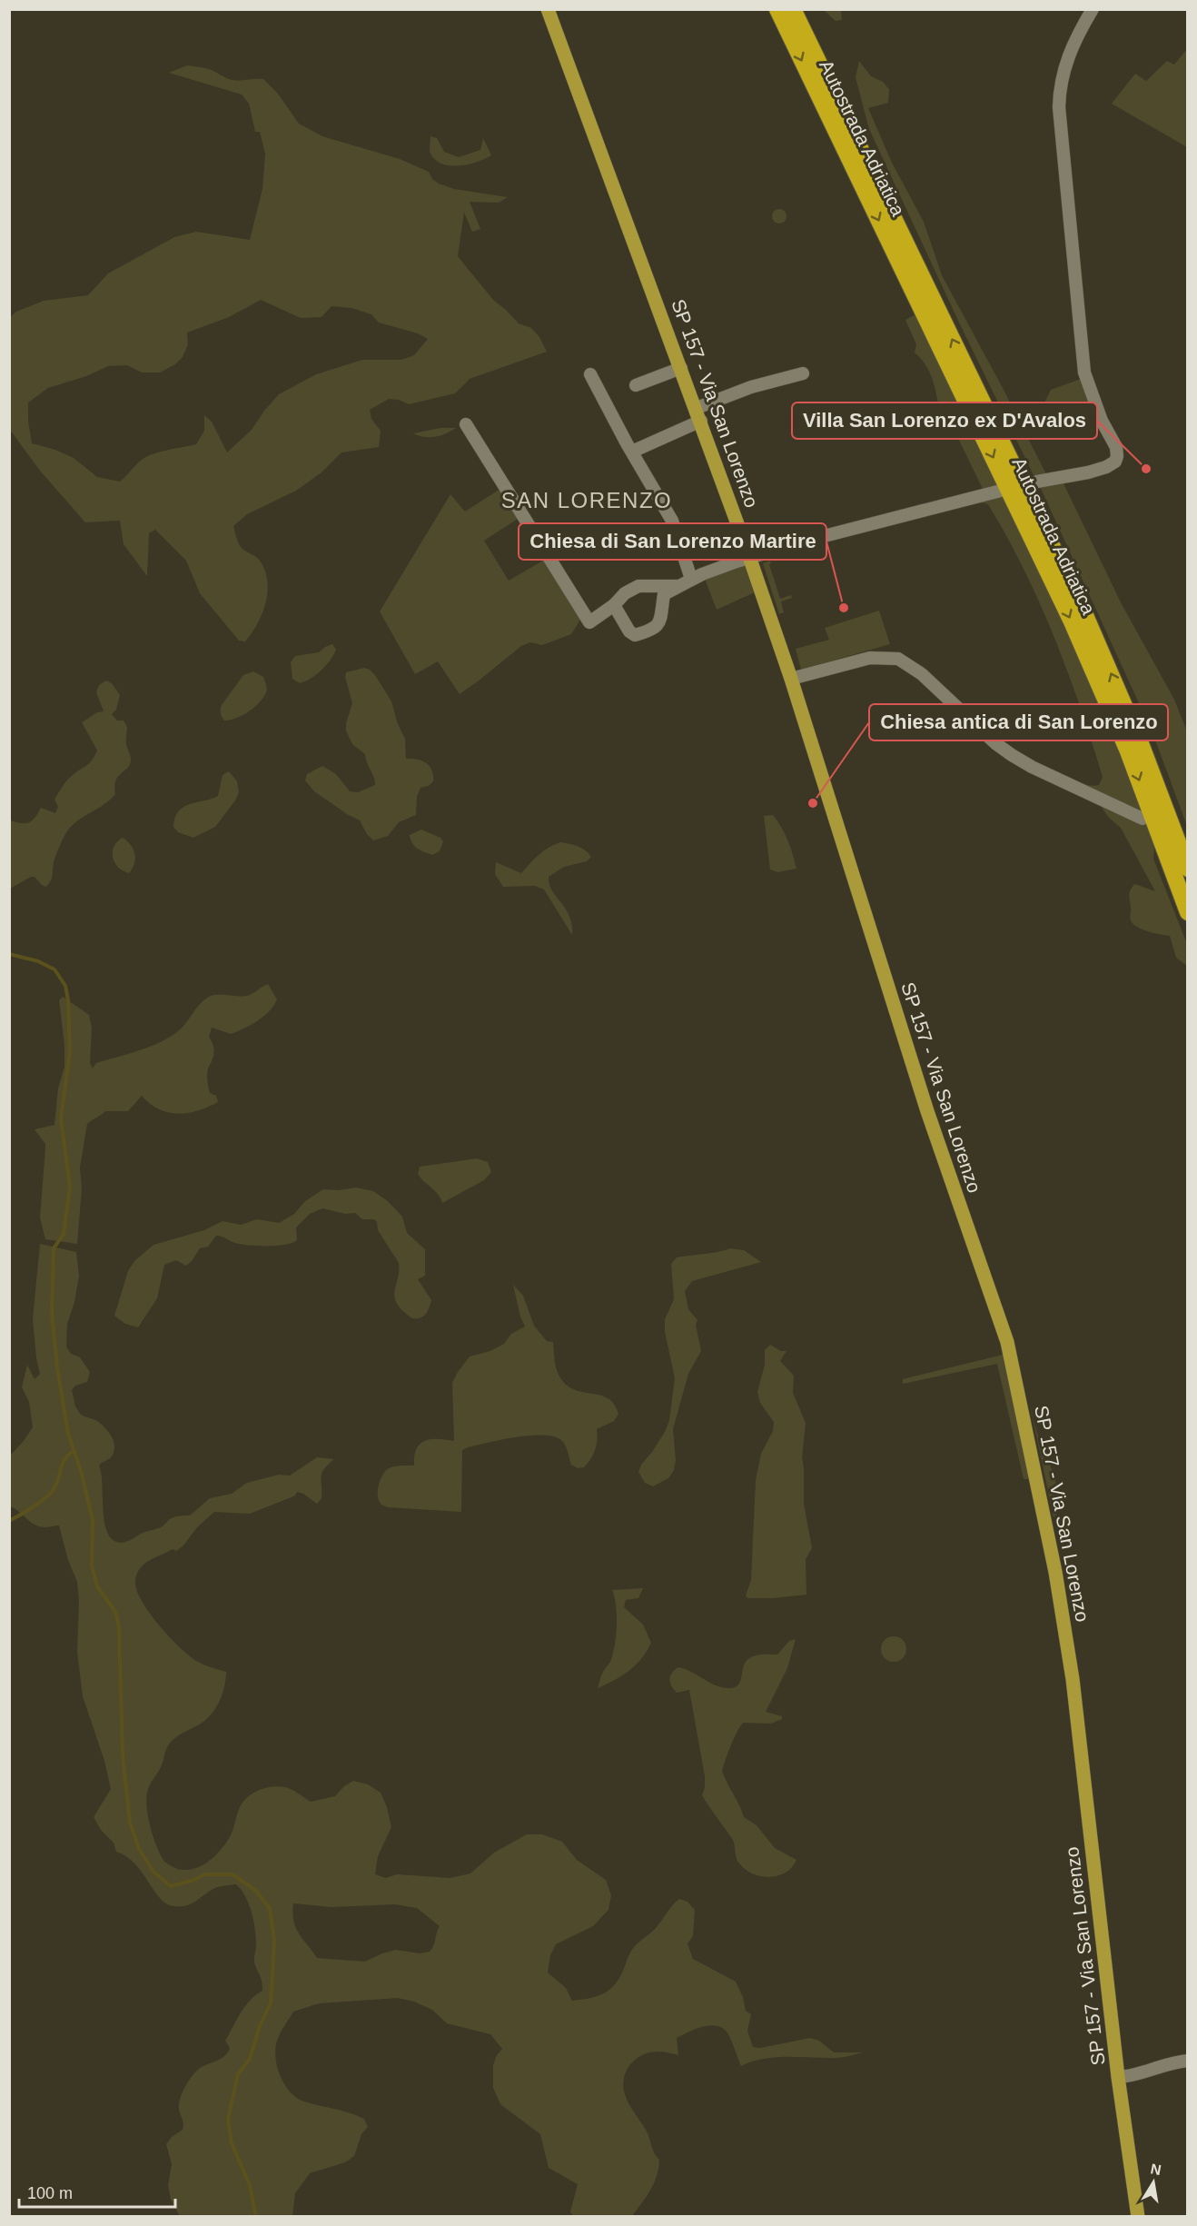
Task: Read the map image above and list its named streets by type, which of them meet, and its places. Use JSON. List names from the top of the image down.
{
  "streets": {
    "highway": ["Autostrada Adriatica"],
    "main road": ["SP 157 - Via San Lorenzo"]
  },
  "districts": ["SAN LORENZO"],
  "places": ["Villa San Lorenzo ex D'Avalos", "Chiesa di San Lorenzo Martire", "Chiesa antica di San Lorenzo"],
  "scale_bar": "100 m",
  "north": "top"
}
